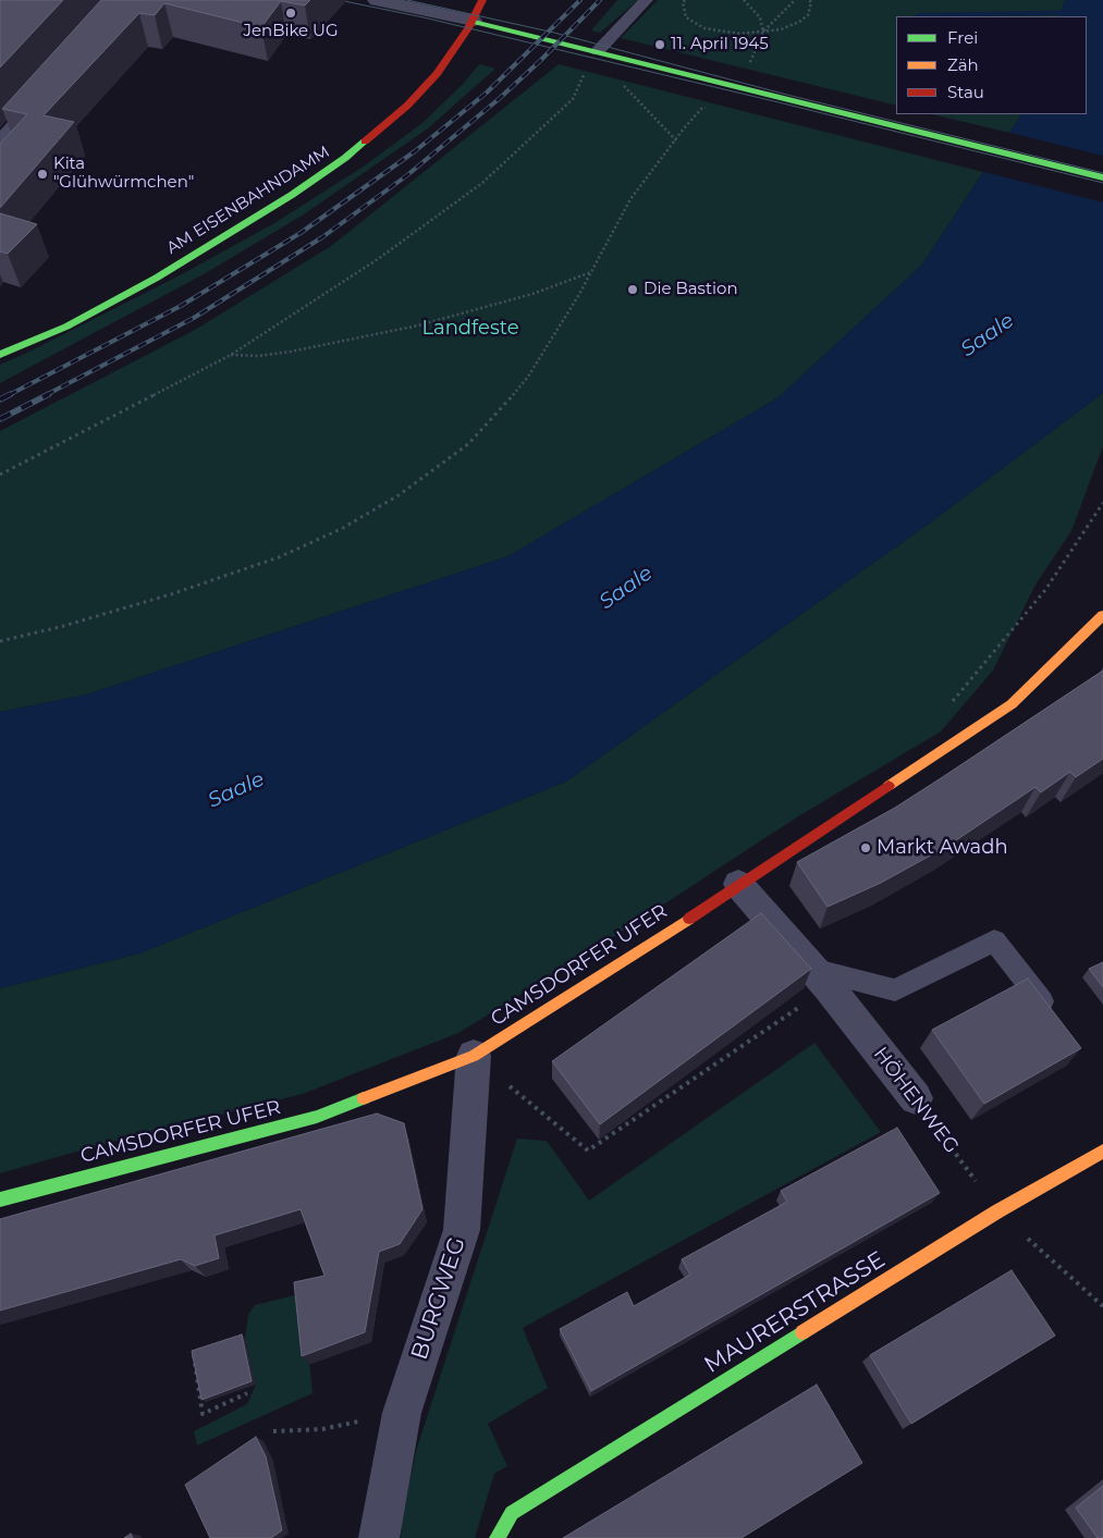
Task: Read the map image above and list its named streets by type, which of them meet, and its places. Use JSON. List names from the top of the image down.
{
  "streets": {
    "street": [
      "AM EISENBAHNDAMM",
      "CAMSDORFER UFER",
      "HÖHENWEG",
      "BURGWEG",
      "MAURERSTRASSE"
    ]
  },
  "crossings": [
    ["CAMSDORFER UFER", "HÖHENWEG"],
    ["CAMSDORFER UFER", "BURGWEG"],
    ["HÖHENWEG", "MAURERSTRASSE"]
  ],
  "water": ["Saale"],
  "parks": ["Landfeste"],
  "places": [
    "JenBike UG",
    "11. April 1945",
    "Kita \"Glühwürmchen\"",
    "Die Bastion",
    "Markt Awadh"
  ],
  "legend": ["Frei", "Zäh", "Stau"]
}
